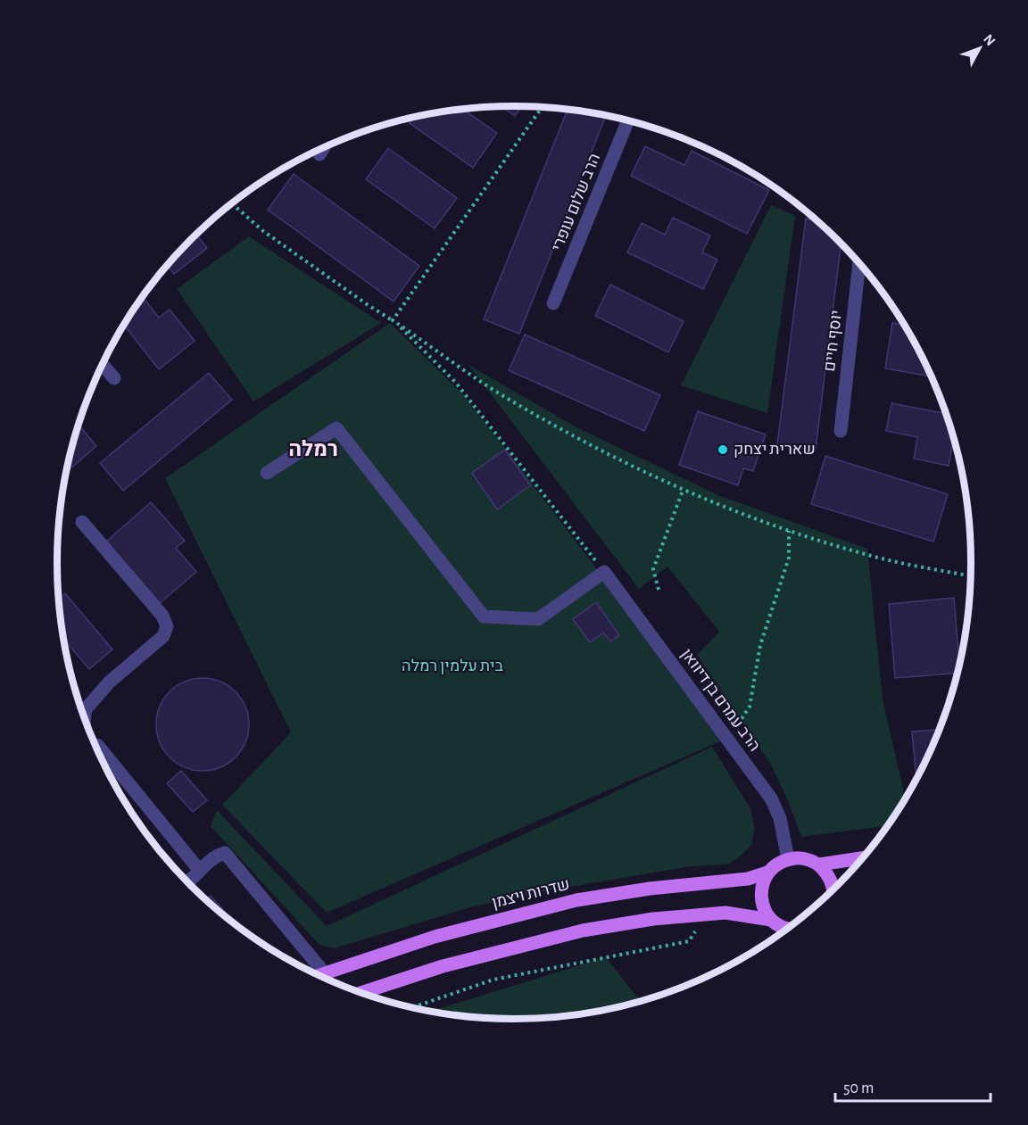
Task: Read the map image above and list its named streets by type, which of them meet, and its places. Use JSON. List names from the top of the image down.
{
  "streets": {
    "main road": ["שדרות ויצמן"],
    "street": ["הרב שלום עופרי", "יוסף חיים", "הרב עמרם בן דיוואן"]
  },
  "crossings": [
    ["הרב עמרם בן דיוואן", "שדרות ויצמן"]
  ],
  "districts": ["רמלה"],
  "parks": ["בית עלמין רמלה"],
  "places": ["שארית יצחק"],
  "scale_bar": "50 m",
  "north": "top right"
}
